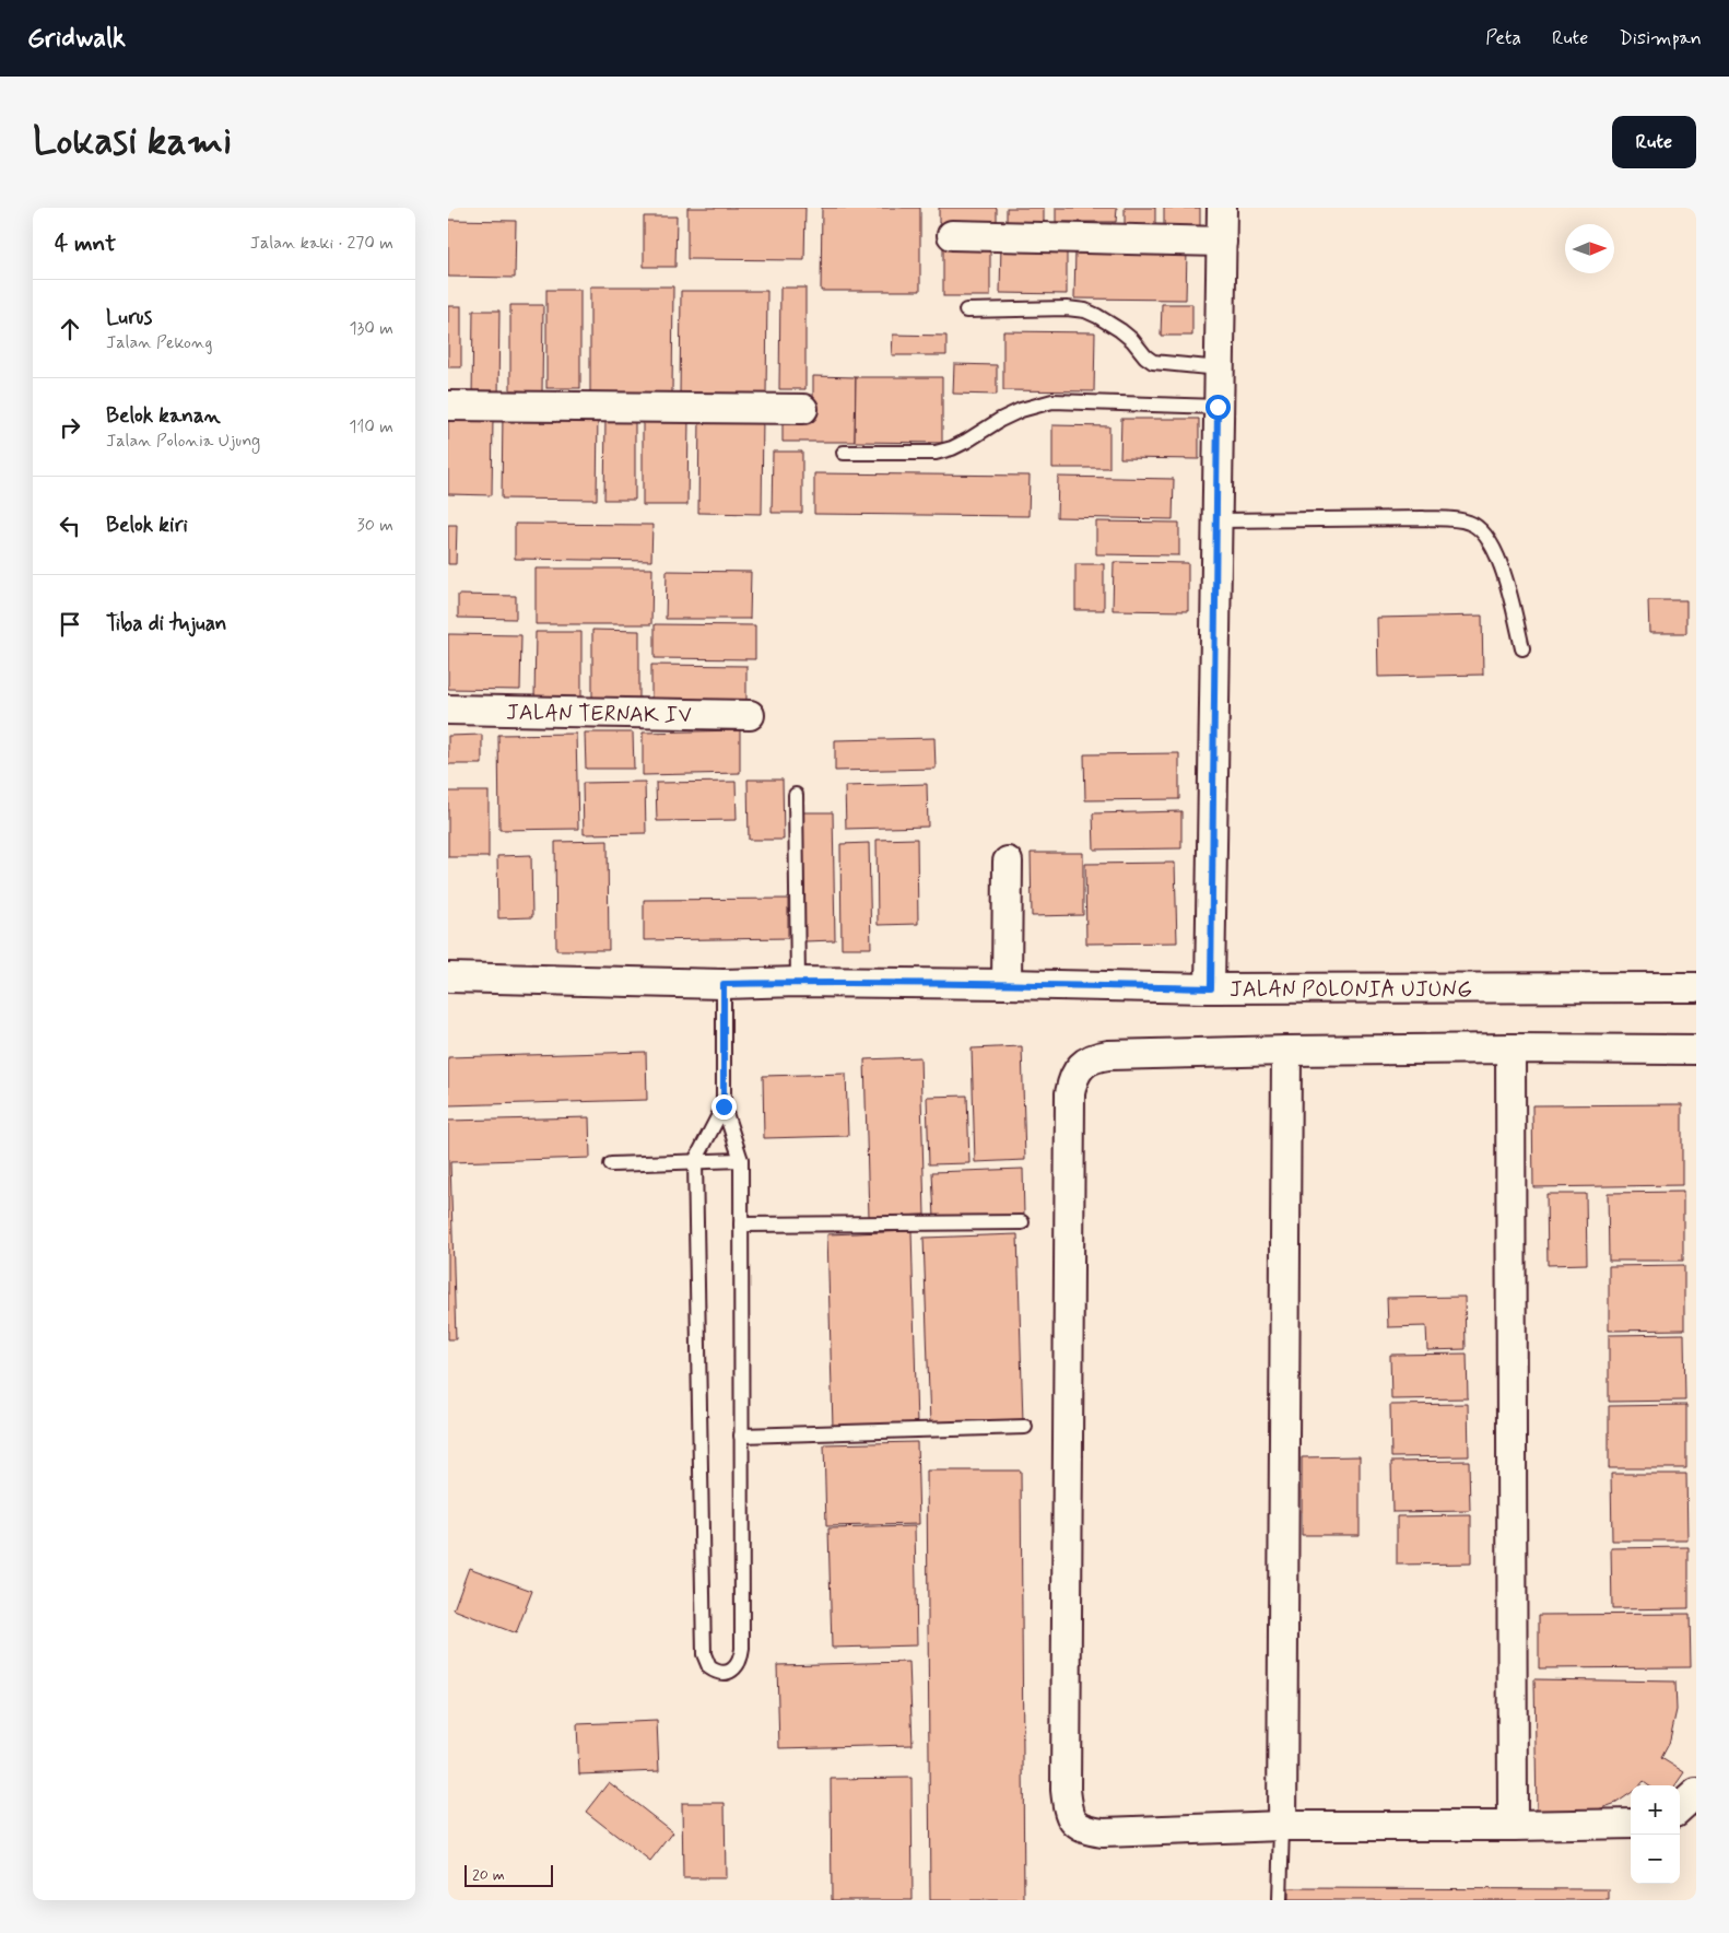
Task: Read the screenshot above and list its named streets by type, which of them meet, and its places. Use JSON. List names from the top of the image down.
{
  "streets": {
    "street": ["JALAN TERNAK IV", "JALAN POLONIA UJUNG"]
  },
  "scale_bar": "20 m",
  "north": "right",
  "page": {
    "header": "Gridwalk",
    "nav": ["Peta", "Rute", "Disimpan"],
    "buttons": "Rute",
    "title": "Lokasi kami",
    "heading": ["4 mnt", "Jalan kaki · 270 m"],
    "list": [
      ["Lurus", "Jalan Pekong", "130 m"],
      ["Belok kanan", "Jalan Polonia Ujung", "110 m"],
      ["Belok kiri", "30 m"],
      "Tiba di tujuan"
    ],
    "map_buttons": ["+", "−"],
    "scale": "20 m"
  }
}
